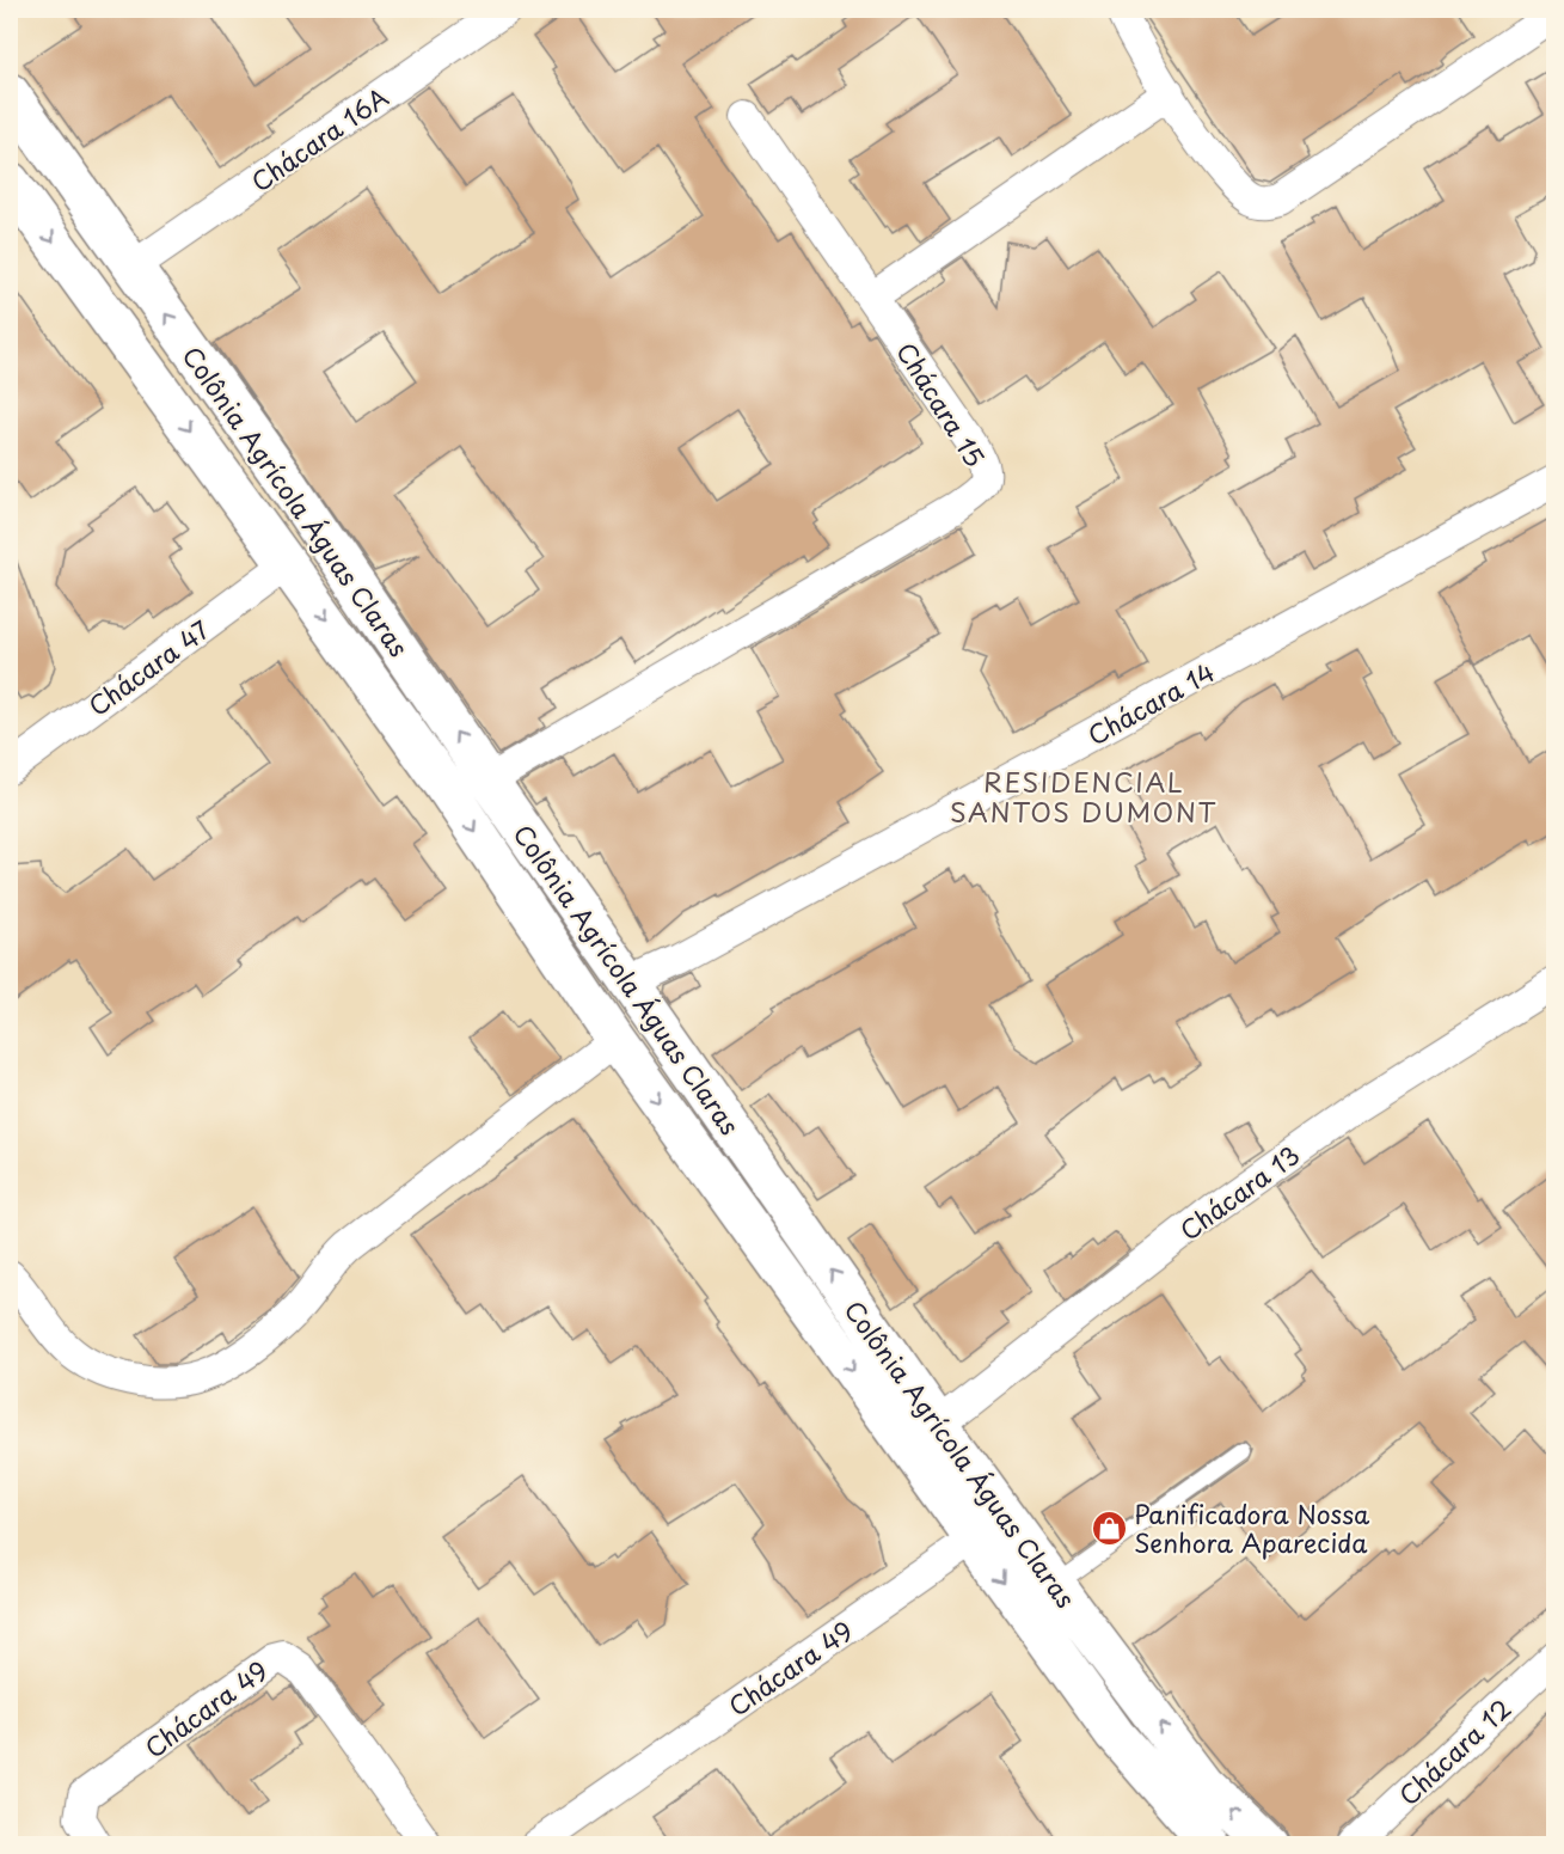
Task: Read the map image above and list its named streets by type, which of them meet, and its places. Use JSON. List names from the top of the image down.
{
  "streets": {
    "main road": ["Colônia Agrícola Águas Claras"],
    "street": [
      "Chácara 16A",
      "Chácara 15",
      "Chácara 47",
      "Chácara 14",
      "Chácara 13",
      "Chácara 49",
      "Chácara 12"
    ]
  },
  "crossings": [
    ["Chácara 16A", "Colônia Agrícola Águas Claras"],
    ["Chácara 15", "Colônia Agrícola Águas Claras"],
    ["Colônia Agrícola Águas Claras", "Chácara 47"],
    ["Colônia Agrícola Águas Claras", "Chácara 14"],
    ["Colônia Agrícola Águas Claras", "Chácara 13"],
    ["Colônia Agrícola Águas Claras", "Chácara 49"]
  ],
  "districts": ["RESIDENCIAL SANTOS DUMONT"],
  "places": {
    "shop": ["Panificadora Nossa Senhora Aparecida"]
  }
}
